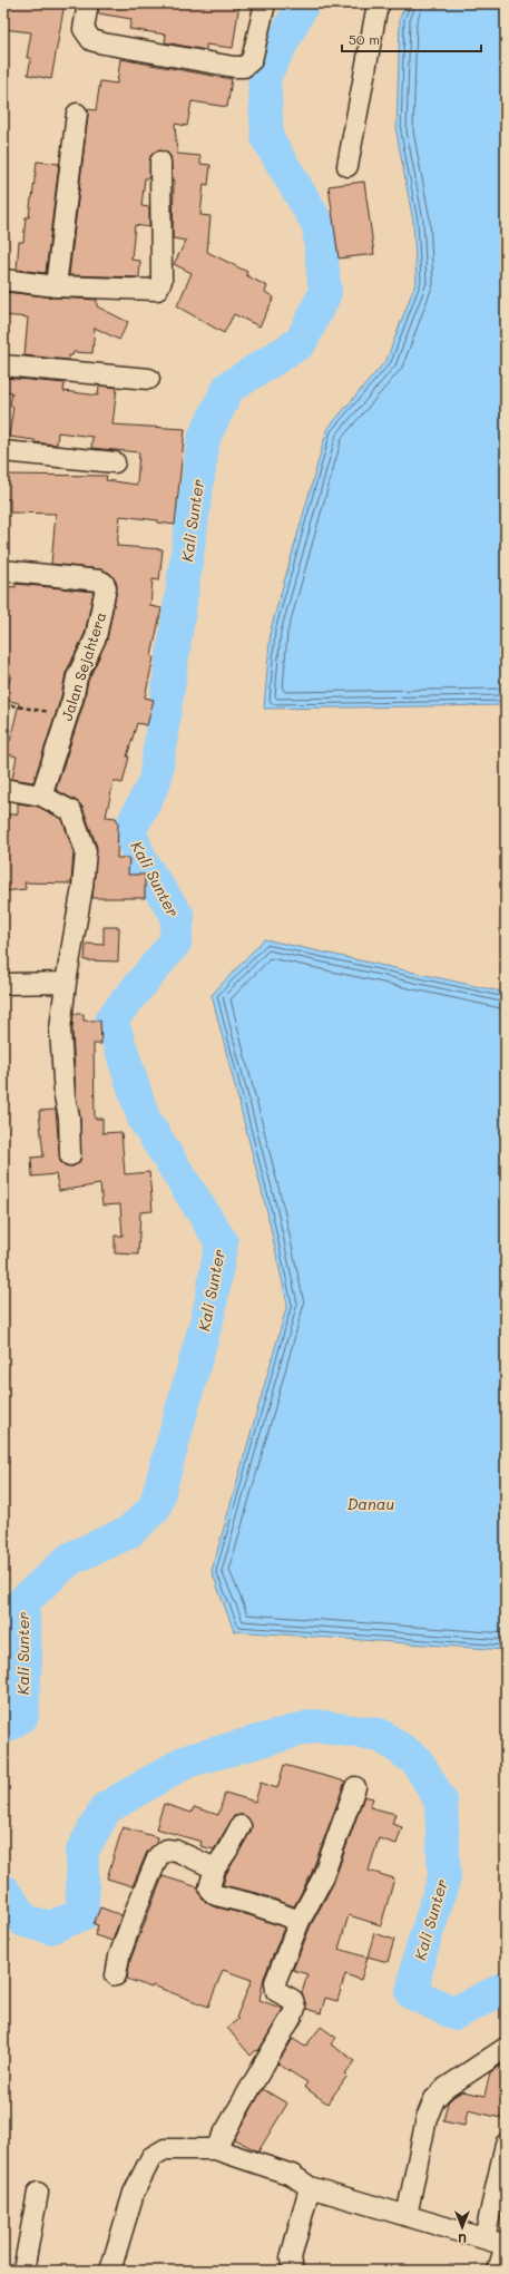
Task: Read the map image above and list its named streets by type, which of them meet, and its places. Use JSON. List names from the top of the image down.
{
  "streets": {
    "street": ["Jalan Sejahtera"]
  },
  "water": ["Kali Sunter", "Danau"],
  "scale_bar": "50 m",
  "north": "bottom"
}
